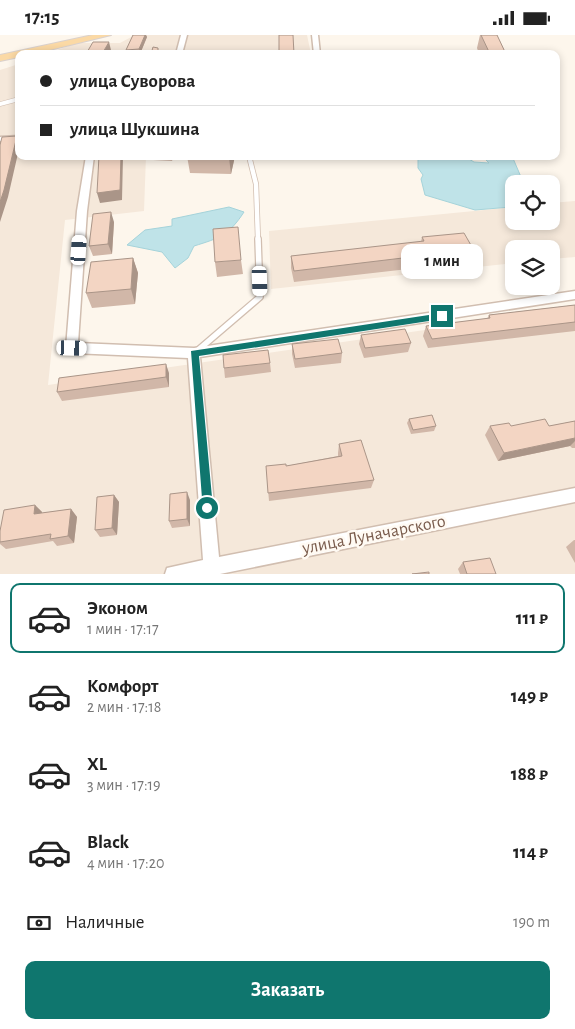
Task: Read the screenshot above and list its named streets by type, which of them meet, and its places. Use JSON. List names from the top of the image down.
{
  "streets": {
    "street": ["улица Луначарского"]
  },
  "page": {
    "status": "17:15",
    "banner": ["улица Суворова", "улица Шукшина"],
    "bubble": "1 мин",
    "list": [
      {
        "name": "Эконом",
        "note": "1 мин · 17:17",
        "value": "111 ₽"
      },
      {
        "name": "Комфорт",
        "note": "2 мин · 17:18",
        "value": "149 ₽"
      },
      {
        "name": "XL",
        "note": "3 мин · 17:19",
        "value": "188 ₽"
      },
      {
        "name": "Black",
        "note": "4 мин · 17:20",
        "value": "114 ₽"
      }
    ],
    "pay": ["Наличные", "190 m"],
    "buttons": "Заказать"
  }
}
